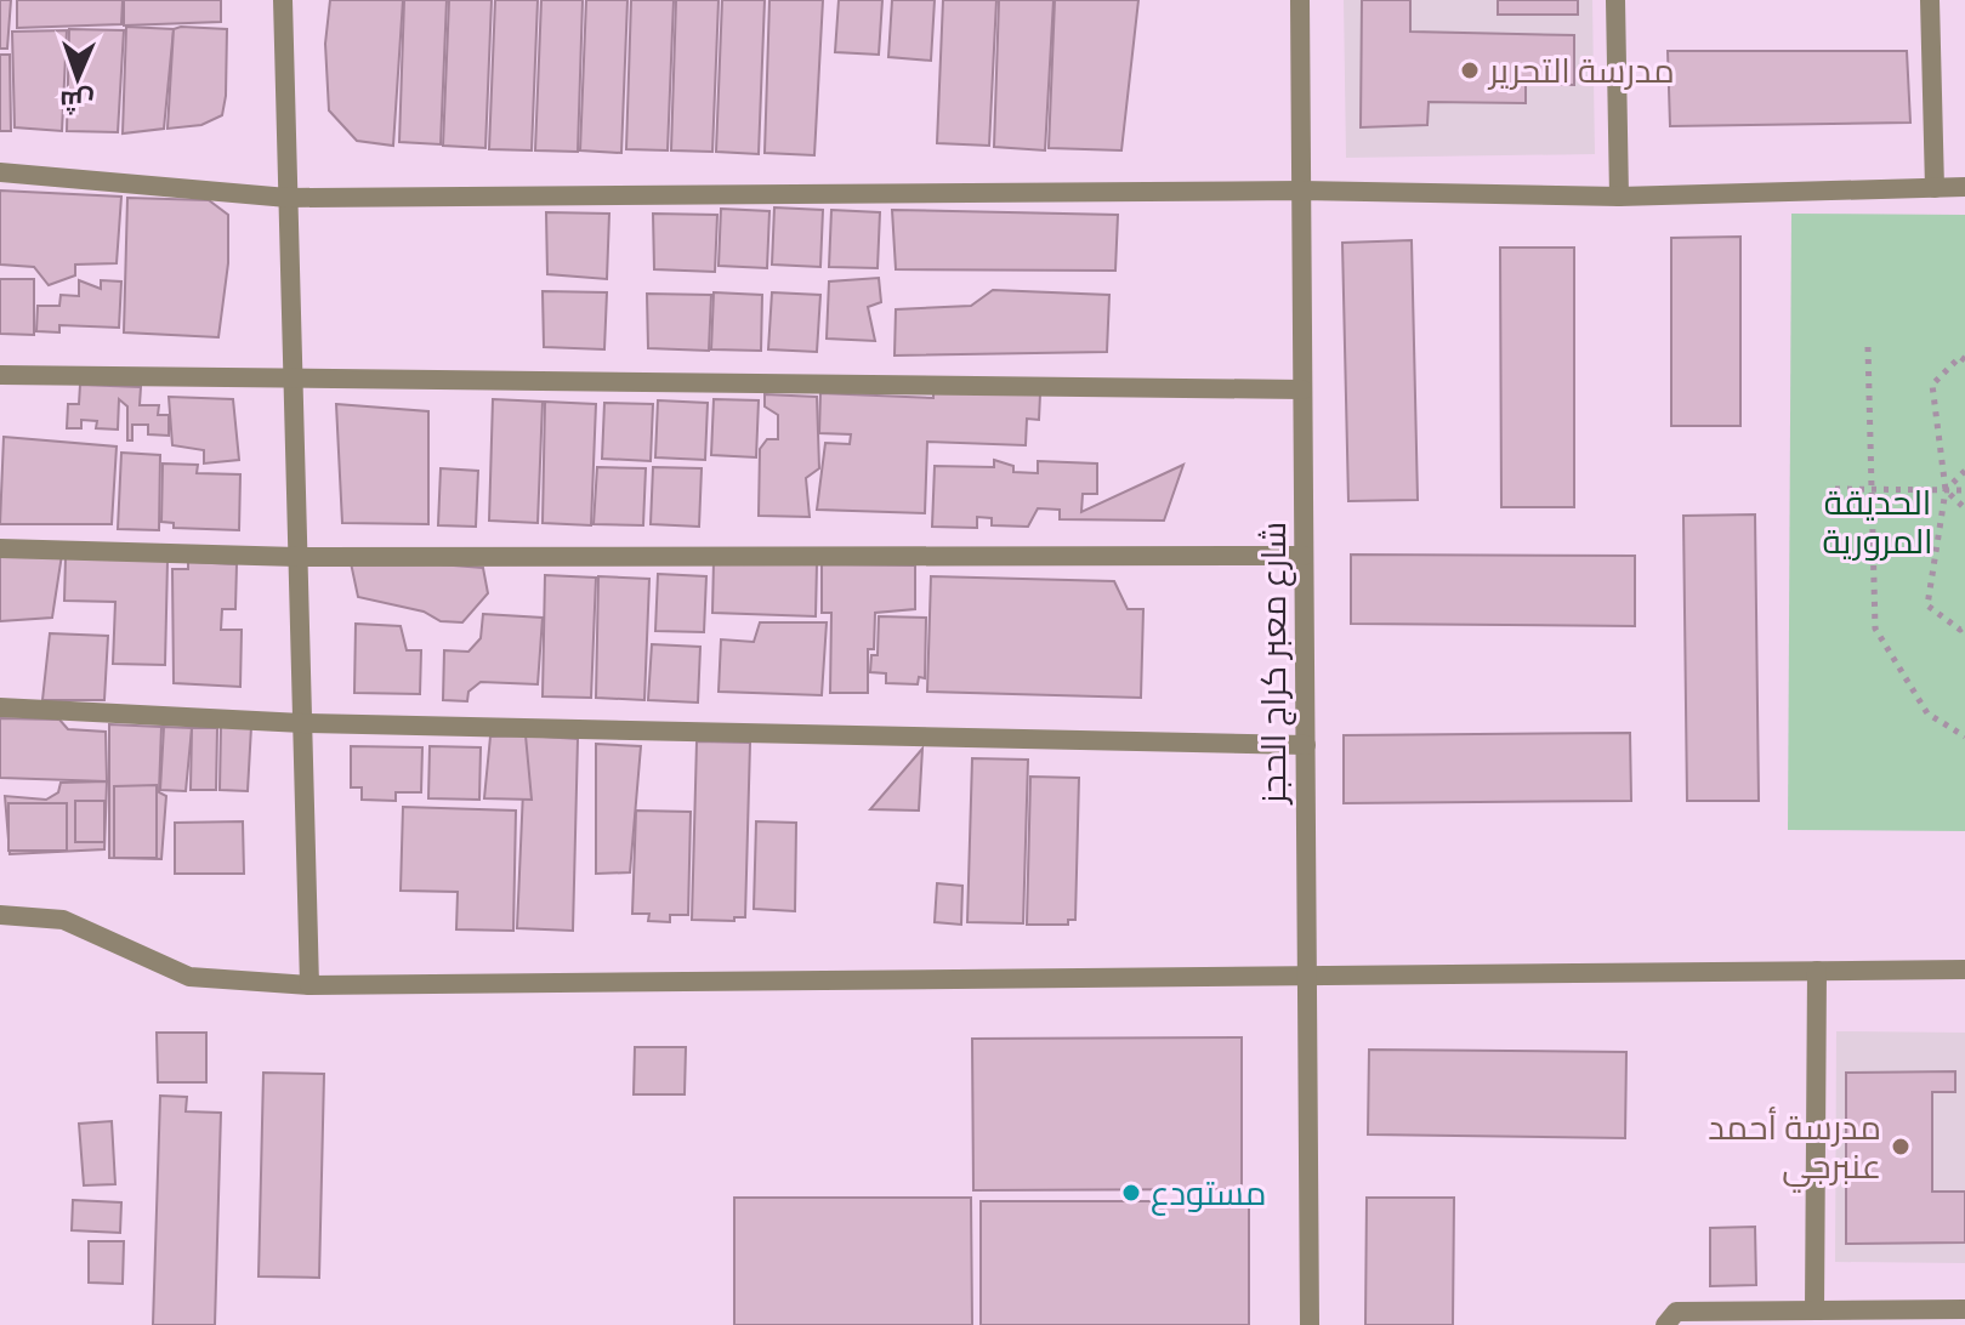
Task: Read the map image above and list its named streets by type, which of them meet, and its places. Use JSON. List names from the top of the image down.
{
  "streets": {
    "street": ["شارع معبر كراج الحجز"]
  },
  "parks": ["الحديقة المرورية"],
  "places": ["مدرسة التحرير", "مدرسة أحمد عنبرجي", "مستودع"],
  "north": "bottom"
}
